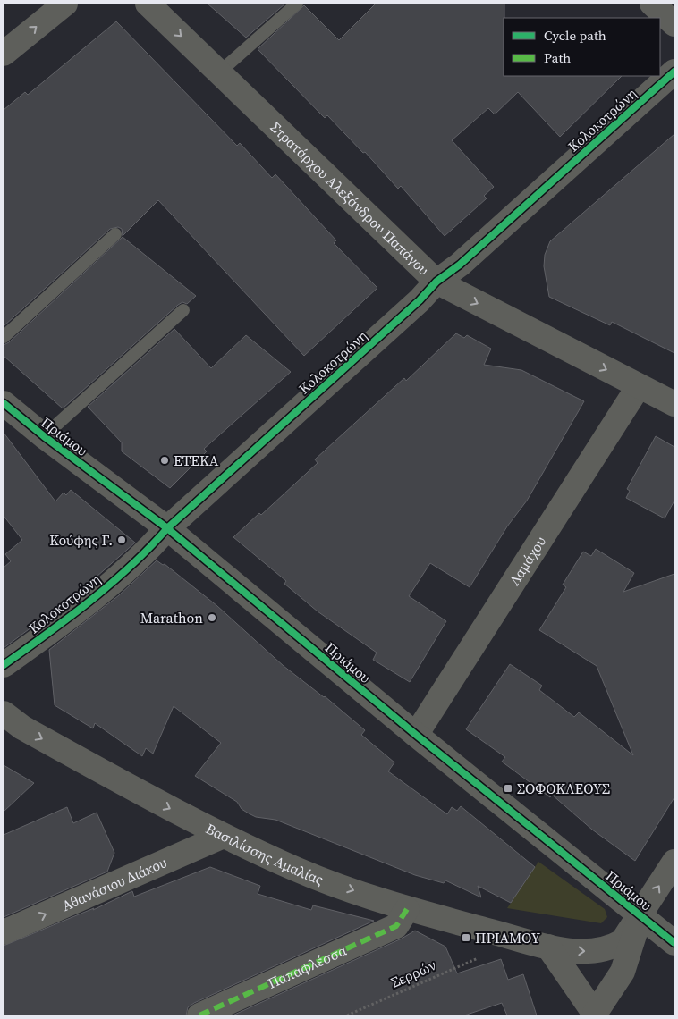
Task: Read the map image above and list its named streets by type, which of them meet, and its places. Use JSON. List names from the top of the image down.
{
  "streets": {
    "street": [
      "Κολοκοτρώνη",
      "Στρατάρχου Αλεξάνδρου Παπάγου",
      "Πριάμου",
      "Λαμάχου",
      "Βασιλίσσης Αμαλίας",
      "Αθανάσιου Διάκου",
      "Παπαφλέσσα"
    ],
    "path": ["Σερρών"]
  },
  "crossings": [
    ["Κολοκοτρώνη", "Στρατάρχου Αλεξάνδρου Παπάγου"],
    ["Κολοκοτρώνη", "Πριάμου"],
    ["Στρατάρχου Αλεξάνδρου Παπάγου", "Λαμάχου"],
    ["Πριάμου", "Λαμάχου"],
    ["Πριάμου", "Βασιλίσσης Αμαλίας"],
    ["Βασιλίσσης Αμαλίας", "Αθανάσιου Διάκου"],
    ["Βασιλίσσης Αμαλίας", "Παπαφλέσσα"]
  ],
  "one_way": ["Στρατάρχου Αλεξάνδρου Παπάγου", "Βασιλίσσης Αμαλίας", "Αθανάσιου Διάκου"],
  "places": {
    "other": ["ΕΤΕΚΑ", "Κούφης Γ.", "Marathon"],
    "transit": ["ΣΟΦΟΚΛΕΟΥΣ", "ΠΡΙΑΜΟΥ"]
  },
  "legend": ["Cycle path", "Path"]
}
